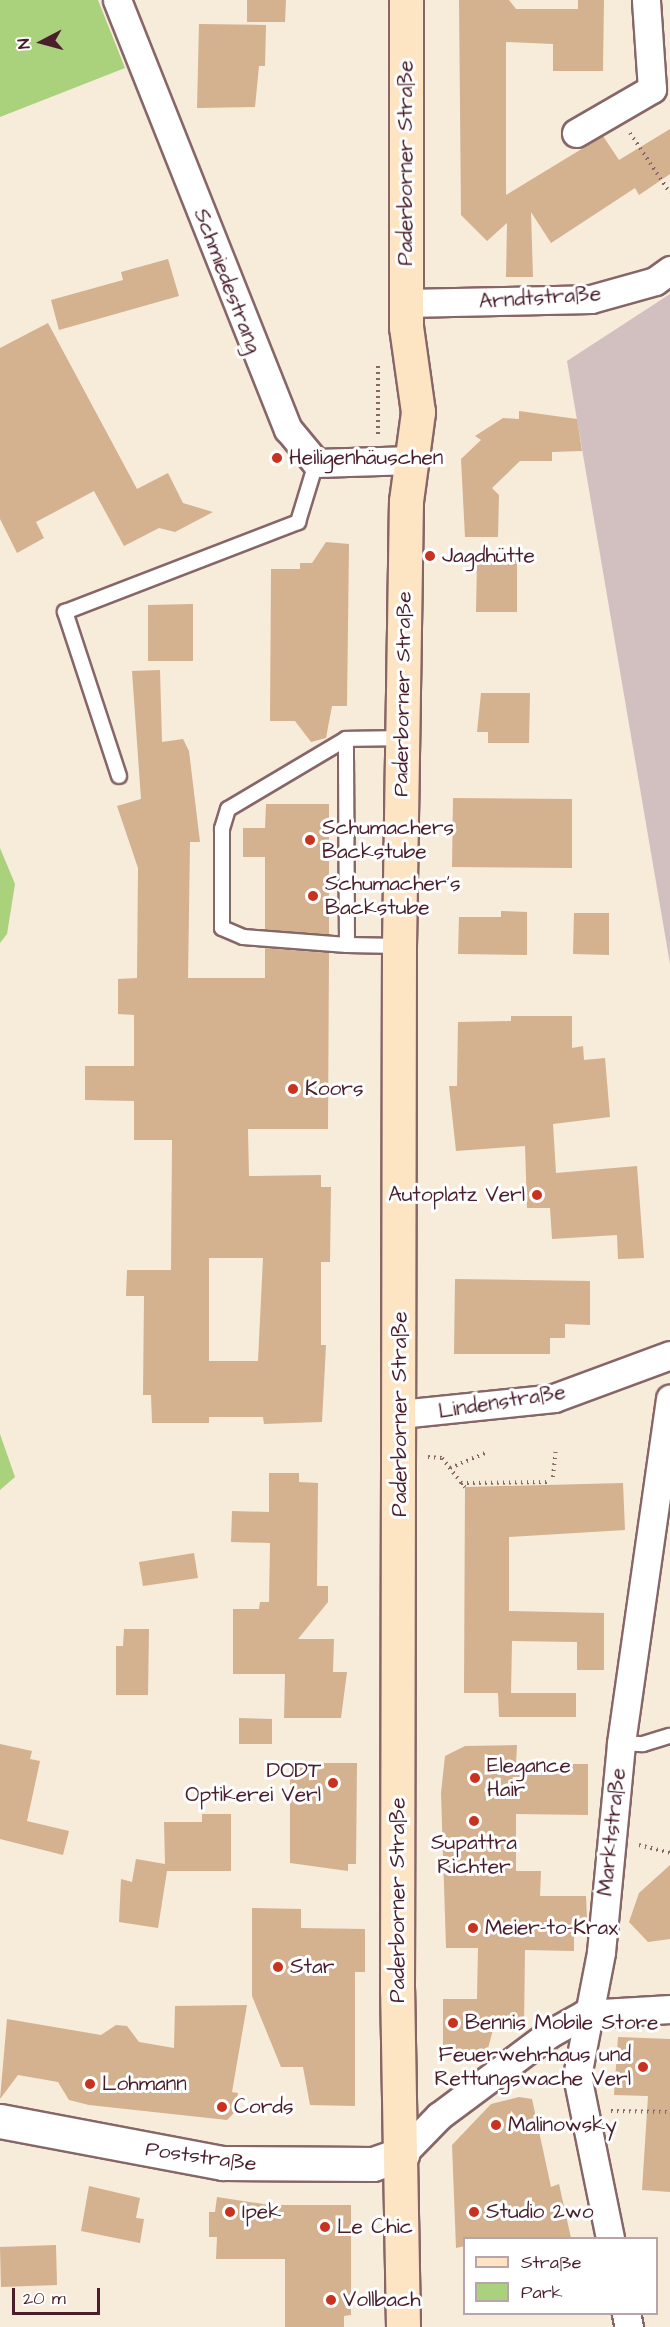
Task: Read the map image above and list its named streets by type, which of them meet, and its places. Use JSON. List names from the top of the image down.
{
  "streets": {
    "main road": ["Paderborner Straße"],
    "street": [
      "Schmiedestrang",
      "Arndtstraße",
      "Lindenstraße",
      "Marktstraße",
      "Poststraße"
    ]
  },
  "crossings": [
    ["Paderborner Straße", "Arndtstraße"],
    ["Paderborner Straße", "Lindenstraße"],
    ["Paderborner Straße", "Poststraße"]
  ],
  "places": [
    "Heiligenhäuschen",
    "Jagdhütte",
    "Schumachers Backstube",
    "Schumacher's Backstube",
    "Koors",
    "Autoplatz Verl",
    "Elegance Hair",
    "DODT Optikerei Verl",
    "Supattra Richter",
    "Meier-to-Krax",
    "Star",
    "Bennis Mobile Store",
    "Feuerwehrhaus und Rettungswache Verl",
    "Lohmann",
    "Cords",
    "Malinowsky",
    "Ipek",
    "Studio 2wo",
    "Le Chic",
    "Vollbach"
  ],
  "legend": ["Straße", "Park"],
  "scale_bar": "20 m",
  "north": "left"
}
